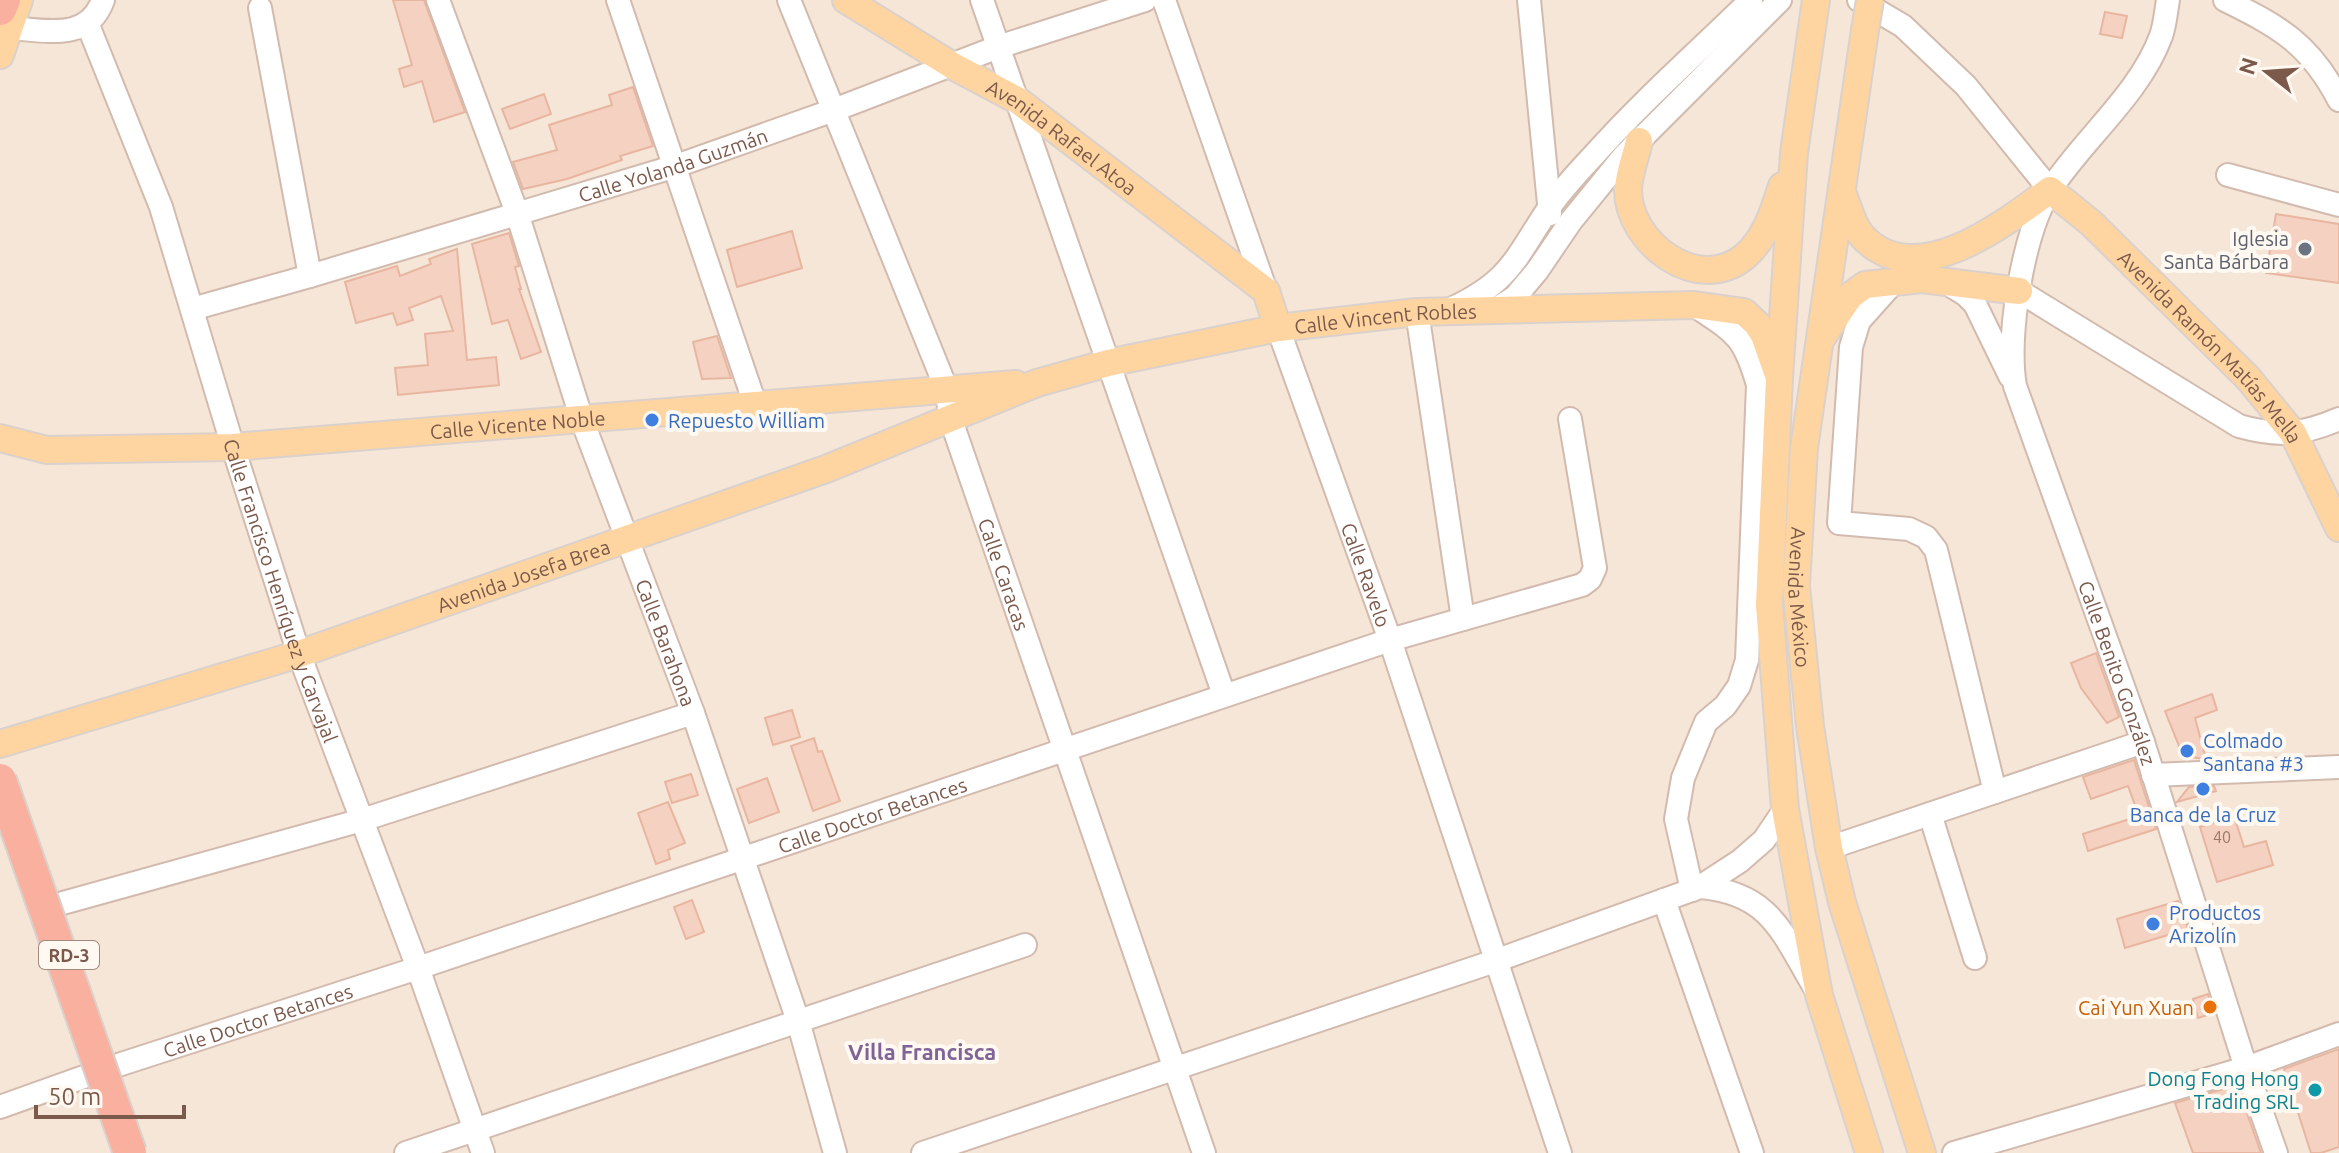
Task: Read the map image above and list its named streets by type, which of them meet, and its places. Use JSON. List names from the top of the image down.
{
  "streets": {
    "highway": ["RD-3"],
    "main road": [
      "Avenida Rafael Atoa",
      "Calle Vincent Robles",
      "Avenida Ramón Matías Mella",
      "Calle Vicente Noble",
      "Calle Ravelo",
      "Avenida Josefa Brea",
      "Avenida México"
    ],
    "street": [
      "Calle Yolanda Guzmán",
      "Calle Caracas",
      "Calle Francisco Henríquez y Carvajal",
      "Calle Barahona",
      "Calle Benito González",
      "Calle Doctor Betances"
    ]
  },
  "crossings": [
    ["Avenida Rafael Atoa", "Calle Yolanda Guzmán"],
    ["Avenida Rafael Atoa", "Calle Ravelo"],
    ["Calle Yolanda Guzmán", "Calle Caracas"],
    ["Calle Yolanda Guzmán", "Calle Francisco Henríquez y Carvajal"],
    ["Calle Yolanda Guzmán", "Calle Barahona"],
    ["Calle Vincent Robles", "Calle Vicente Noble"],
    ["Calle Vincent Robles", "Calle Ravelo"],
    ["Calle Vincent Robles", "Avenida Josefa Brea"],
    ["Calle Vincent Robles", "Avenida México"],
    ["Avenida Ramón Matías Mella", "Calle Benito González"],
    ["Calle Vicente Noble", "Calle Caracas"],
    ["Calle Vicente Noble", "Avenida Josefa Brea"],
    ["Calle Vicente Noble", "Calle Francisco Henríquez y Carvajal"],
    ["Calle Vicente Noble", "Calle Barahona"],
    ["Calle Caracas", "Avenida Josefa Brea"],
    ["Calle Caracas", "Calle Doctor Betances"],
    ["Calle Ravelo", "Calle Doctor Betances"],
    ["Avenida Josefa Brea", "Calle Francisco Henríquez y Carvajal"],
    ["Avenida Josefa Brea", "Calle Barahona"],
    ["Calle Francisco Henríquez y Carvajal", "Calle Doctor Betances"],
    ["Calle Barahona", "Calle Doctor Betances"],
    ["Calle Doctor Betances", "RD-3"]
  ],
  "districts": ["Villa Francisca"],
  "places": [
    "Iglesia Santa Bárbara",
    "Repuesto William",
    "Colmado Santana #3",
    "Banca de la Cruz",
    "Productos Arizolín",
    "Cai Yun Xuan",
    "Dong Fong Hong Trading SRL"
  ],
  "house_numbers": ["40"],
  "scale_bar": "50 m",
  "north": "left"
}
